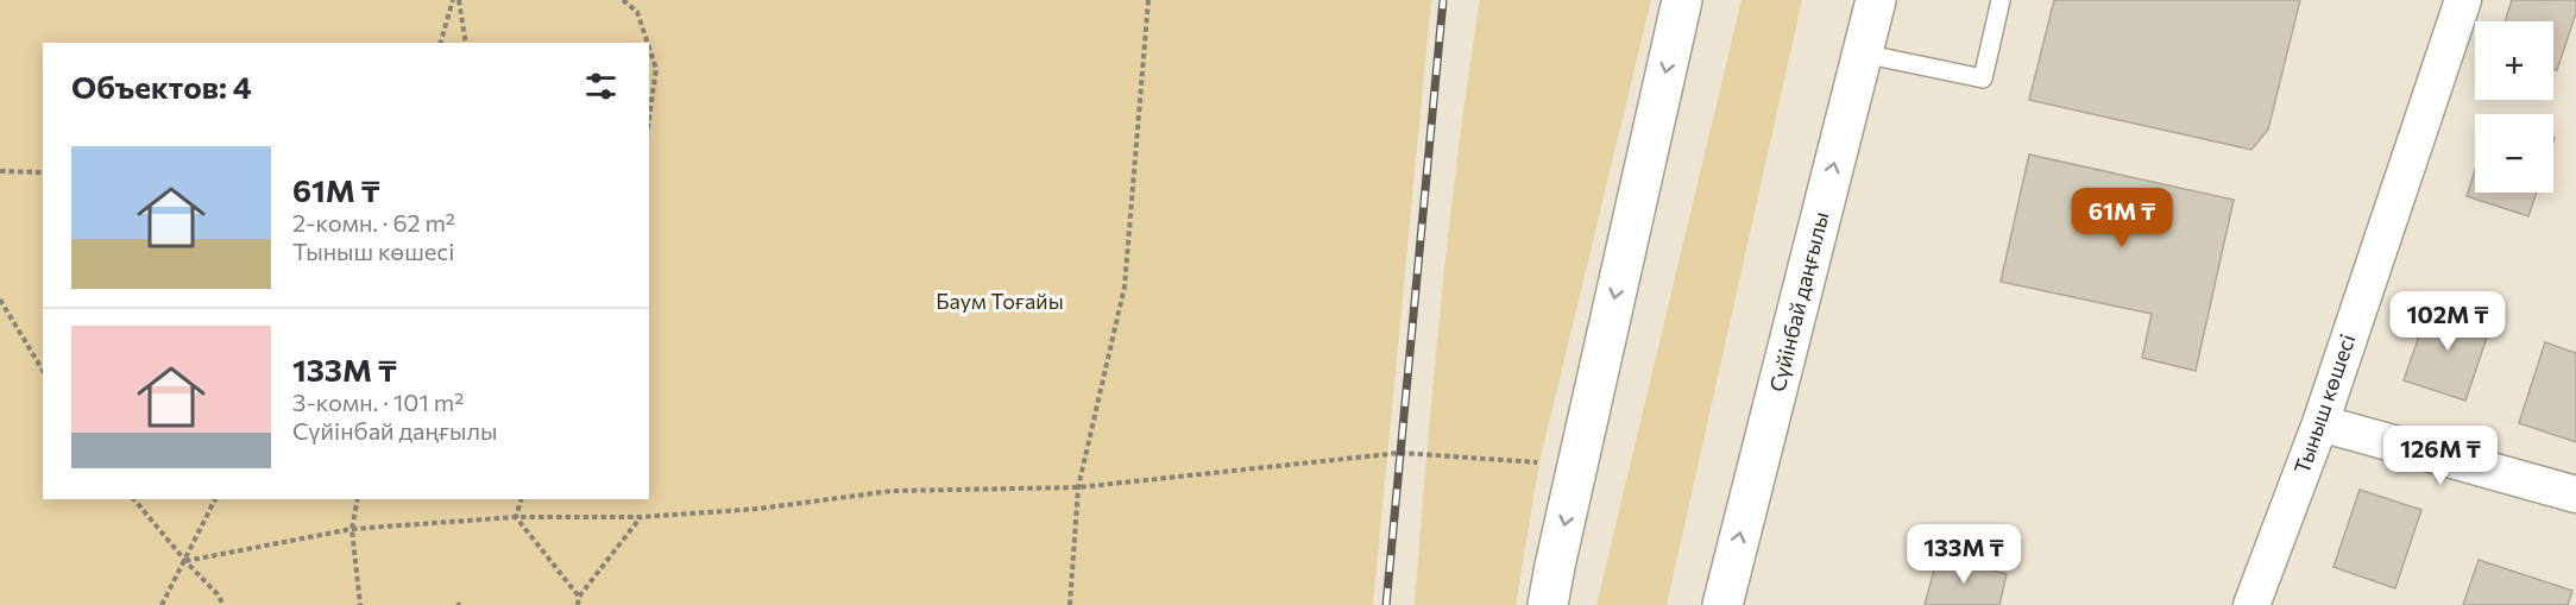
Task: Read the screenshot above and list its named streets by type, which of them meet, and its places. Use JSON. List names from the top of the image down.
{
  "streets": {
    "main road": ["Сүйінбай даңғылы"],
    "street": ["Тыныш көшесі"]
  },
  "parks": ["Баум Тоғайы"],
  "page": {
    "map_buttons": ["+", "−"],
    "heading": "Объектов: 4",
    "list": [
      {
        "name": "61M ₸",
        "note": "2-комн. · 62 m² · Тыныш көшесі"
      },
      {
        "name": "133M ₸",
        "note": "3-комн. · 101 m² · Сүйінбай даңғылы"
      }
    ],
    "price": [
      "61M ₸",
      "102M ₸",
      "126M ₸",
      "133M ₸"
    ]
  }
}
